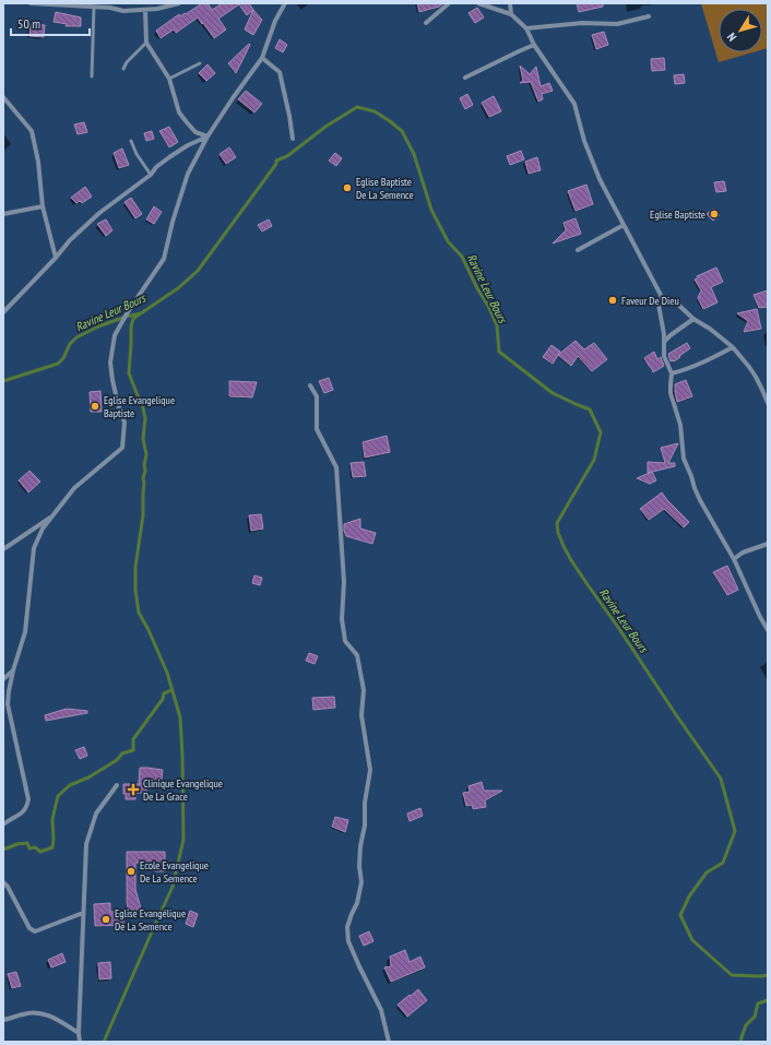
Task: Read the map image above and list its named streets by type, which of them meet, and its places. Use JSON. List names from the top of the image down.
{
  "water": ["Ravine Leur Bours"],
  "places": {
    "other": [
      "Eglise Baptiste De La Semence",
      "Eglise Baptiste",
      "Faveur De Dieu",
      "Eglise Evangelique Baptiste",
      "Ecole Evangelique De La Semence",
      "Eglise Evangélique De La Semence"
    ],
    "health": ["Clinique Evangelique De La Grace"]
  },
  "scale_bar": "50 m",
  "north": "bottom left"
}
